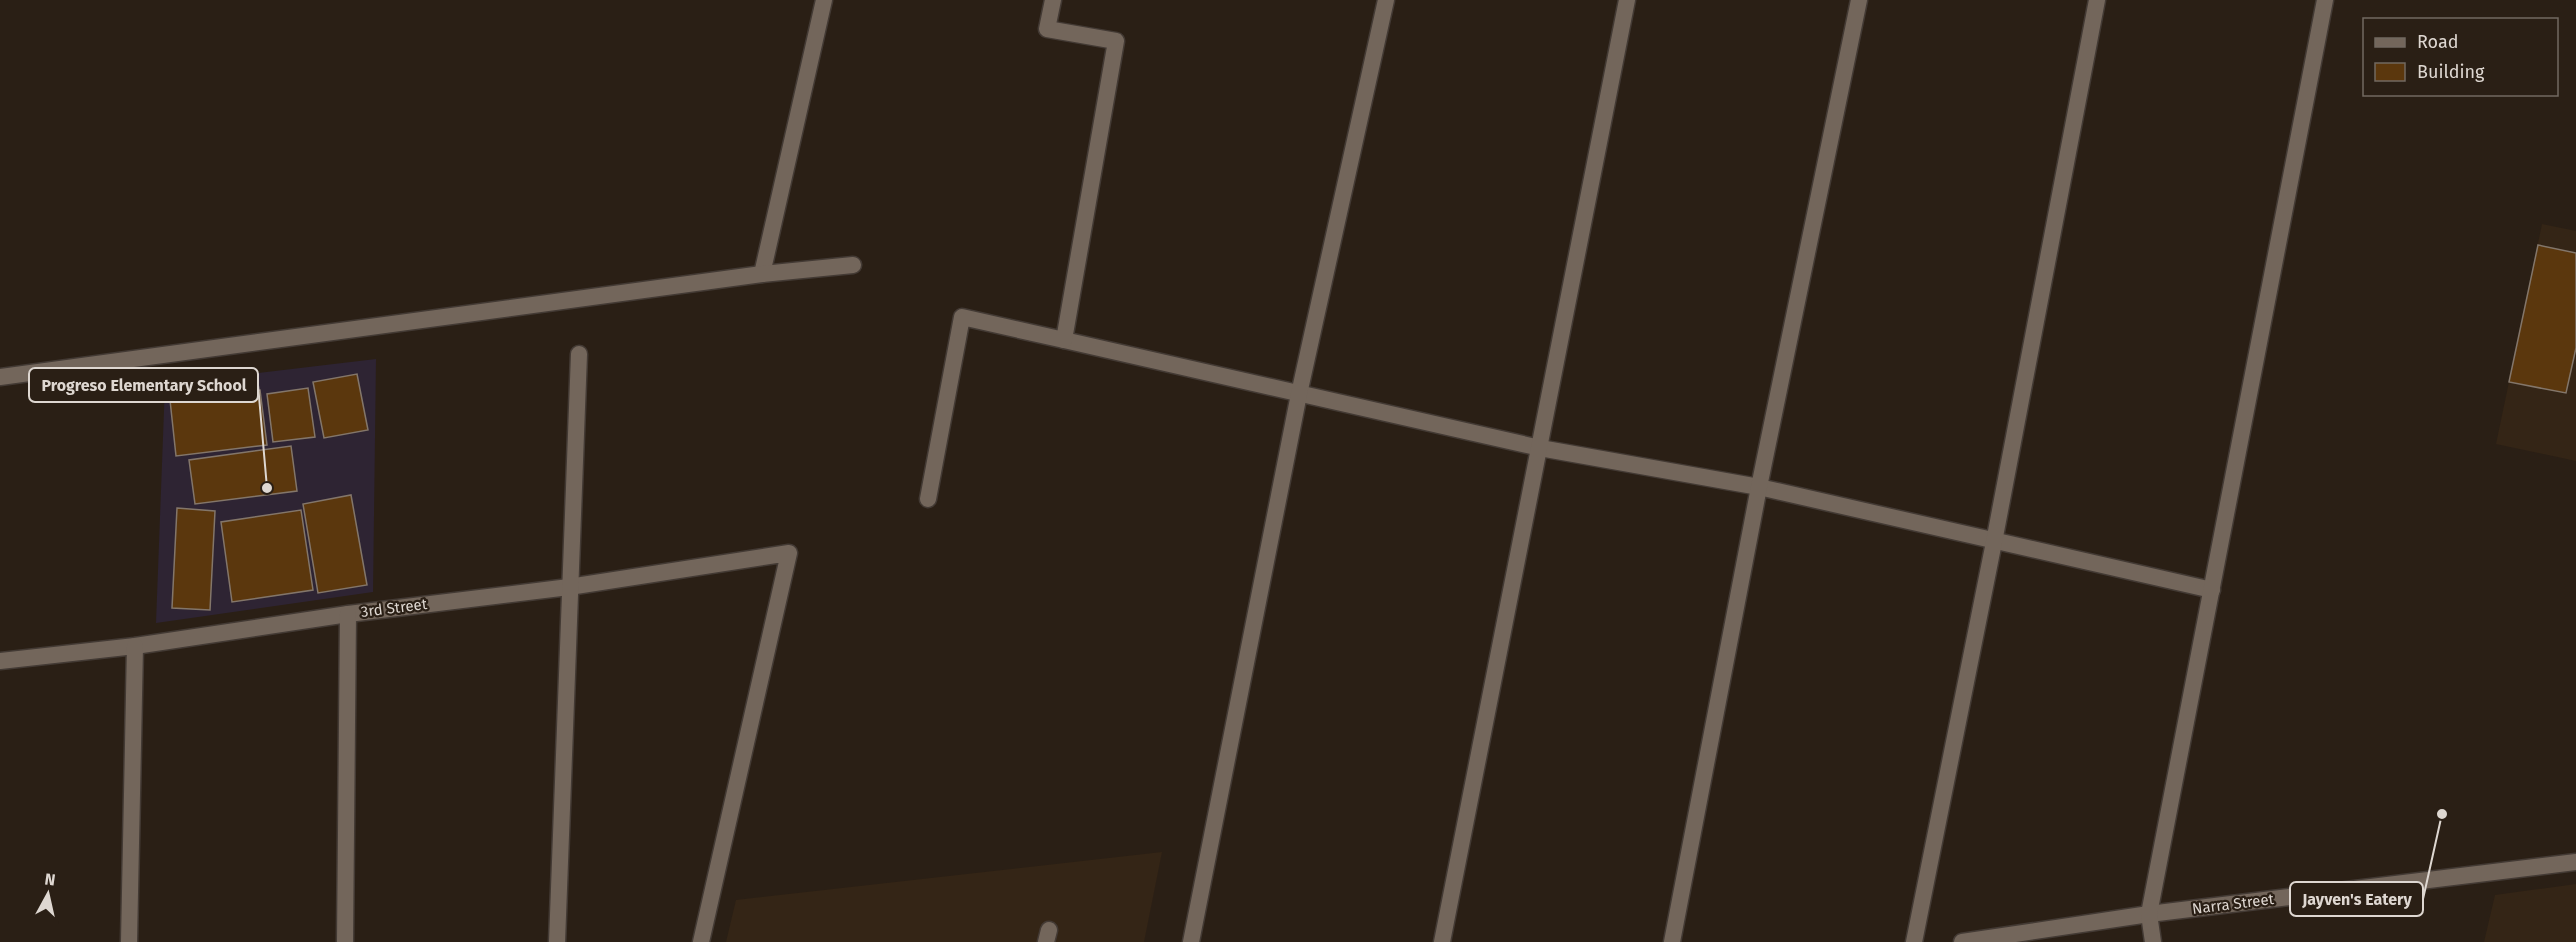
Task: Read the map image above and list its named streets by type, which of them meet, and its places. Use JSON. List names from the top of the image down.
{
  "streets": {
    "street": ["3rd Street", "Narra Street"]
  },
  "places": ["Progreso Elementary School", "Jayven's Eatery"],
  "legend": ["Road", "Building"],
  "north": "top"
}
